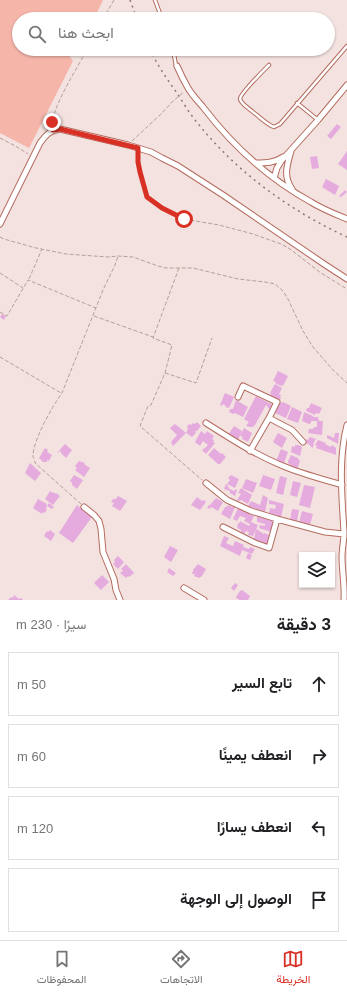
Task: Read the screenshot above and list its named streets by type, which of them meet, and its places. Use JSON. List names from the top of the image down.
{
  "page": {
    "search": "ابحث هنا",
    "heading": ["3 دقيقة", "سيرًا · 230 m"],
    "list": [
      ["تابع السير", "50 m"],
      ["انعطف يمينًا", "60 m"],
      ["انعطف يسارًا", "120 m"],
      "الوصول إلى الوجهة"
    ],
    "nav": ["الخريطة", "الاتجاهات", "المحفوظات"]
  }
}
